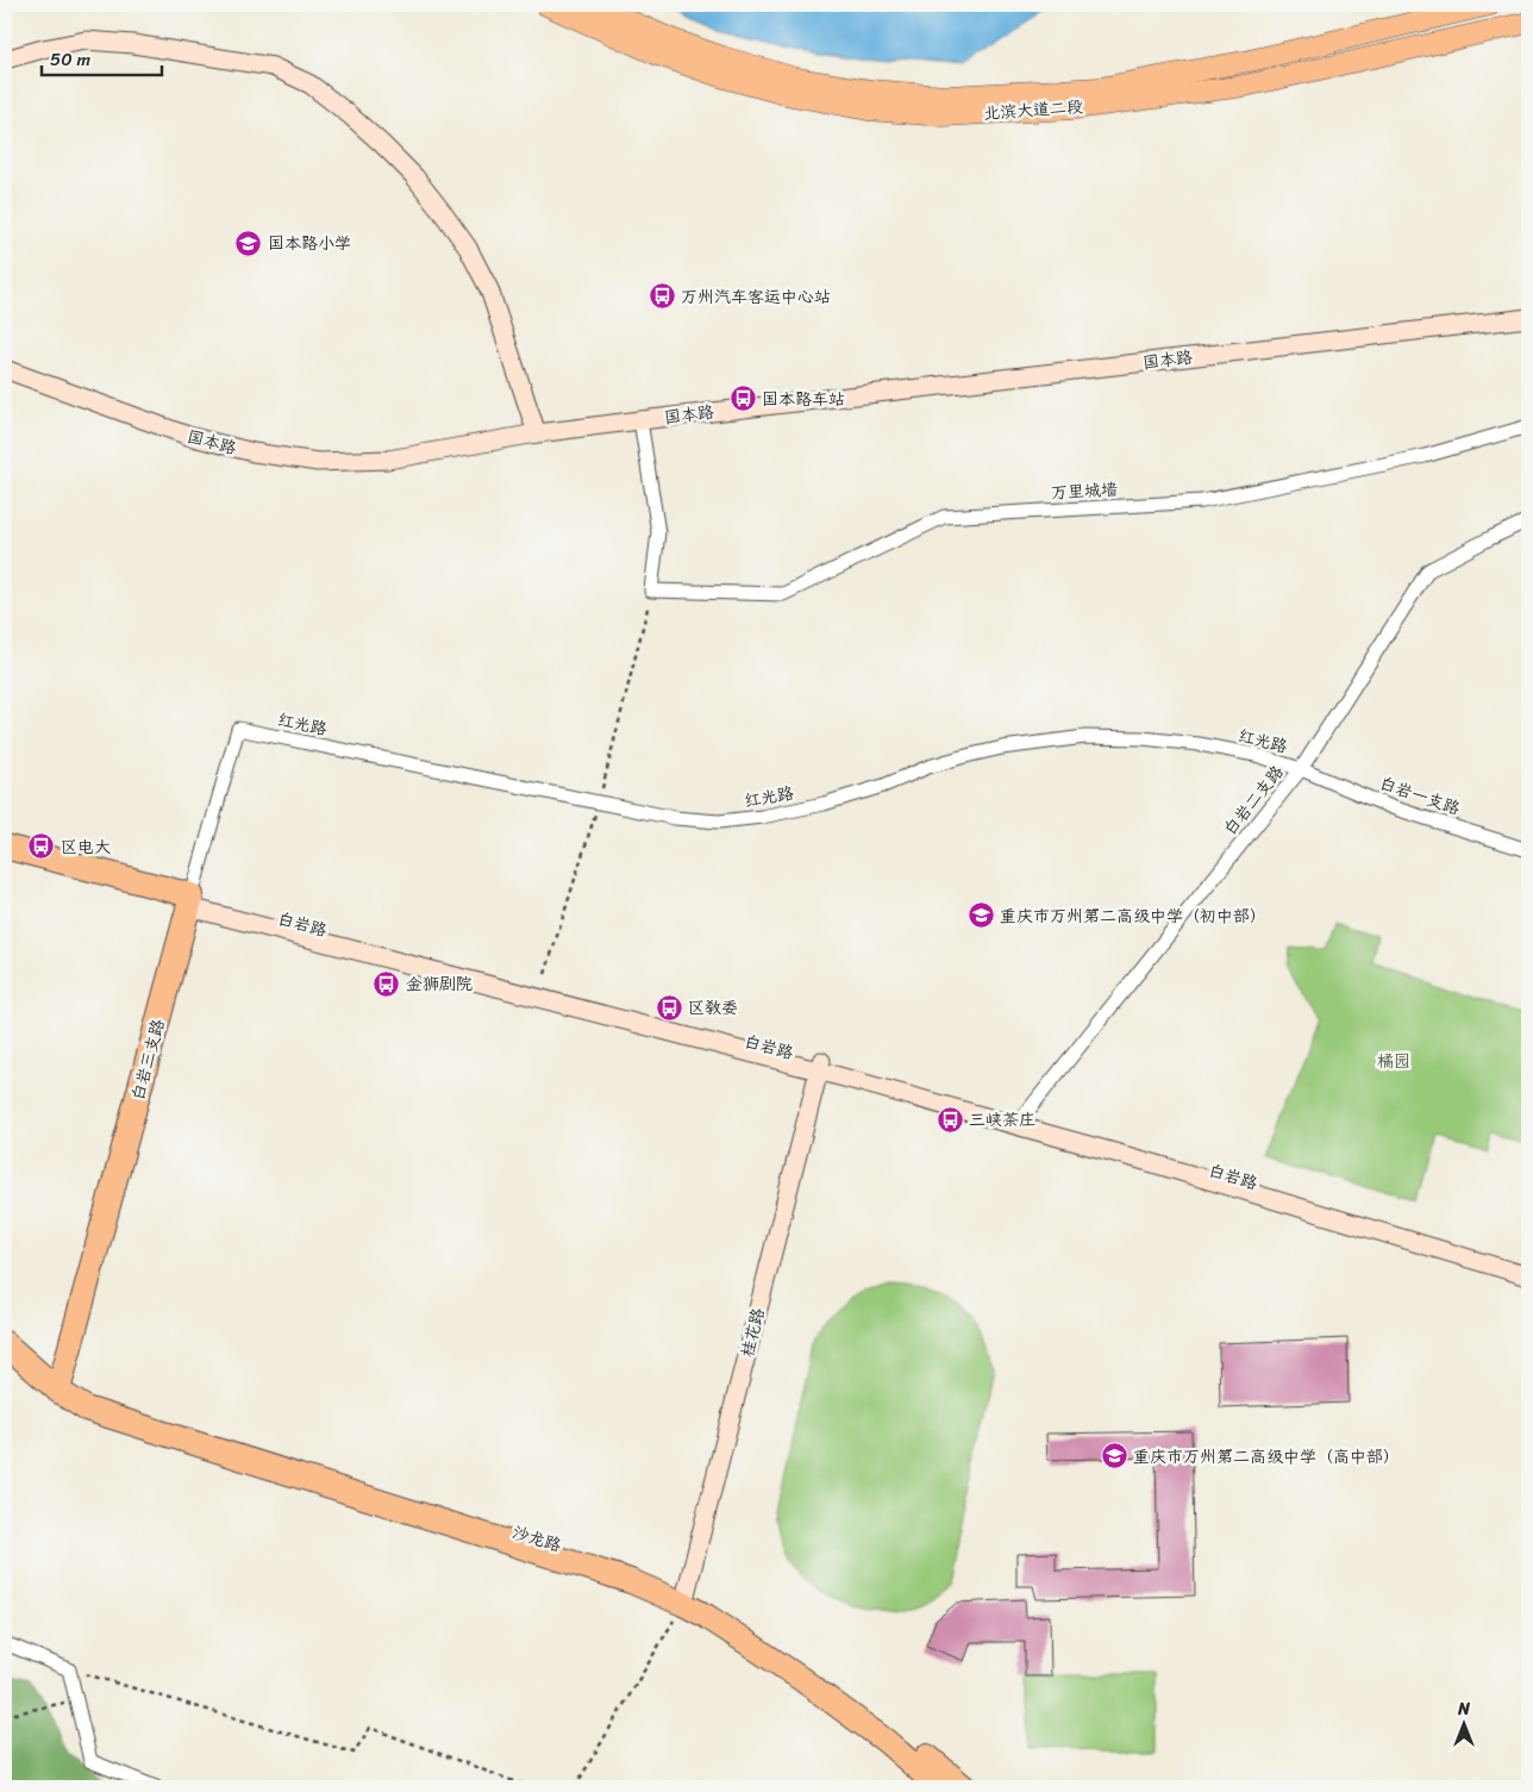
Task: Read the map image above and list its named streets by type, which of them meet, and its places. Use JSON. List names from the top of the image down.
{
  "streets": {
    "highway": ["白岩路", "白岩三支路", "沙龙路"],
    "main road": ["北滨大道二段"],
    "street": [
      "国本路",
      "万里城墙",
      "红光路",
      "白岩一支路",
      "白岩二支路",
      "桂花路"
    ]
  },
  "crossings": [
    ["红光路", "白岩一支路"],
    ["红光路", "白岩二支路"],
    ["红光路", "白岩三支路"],
    ["白岩一支路", "白岩二支路"],
    ["白岩二支路", "白岩路"],
    ["白岩路", "白岩三支路"],
    ["白岩路", "桂花路"],
    ["白岩三支路", "沙龙路"],
    ["桂花路", "沙龙路"]
  ],
  "parks": ["橘园"],
  "places": {
    "school or university": ["国本路小学", "重庆市万州第二高级中学（初中部）", "重庆市万州第二高级中学（高中部）"],
    "bus stop": [
      "万州汽车客运中心站",
      "国本路车站",
      "区电大",
      "金狮剧院",
      "区教委",
      "三峡茶庄"
    ]
  },
  "scale_bar": "50 m",
  "north": "top"
}
